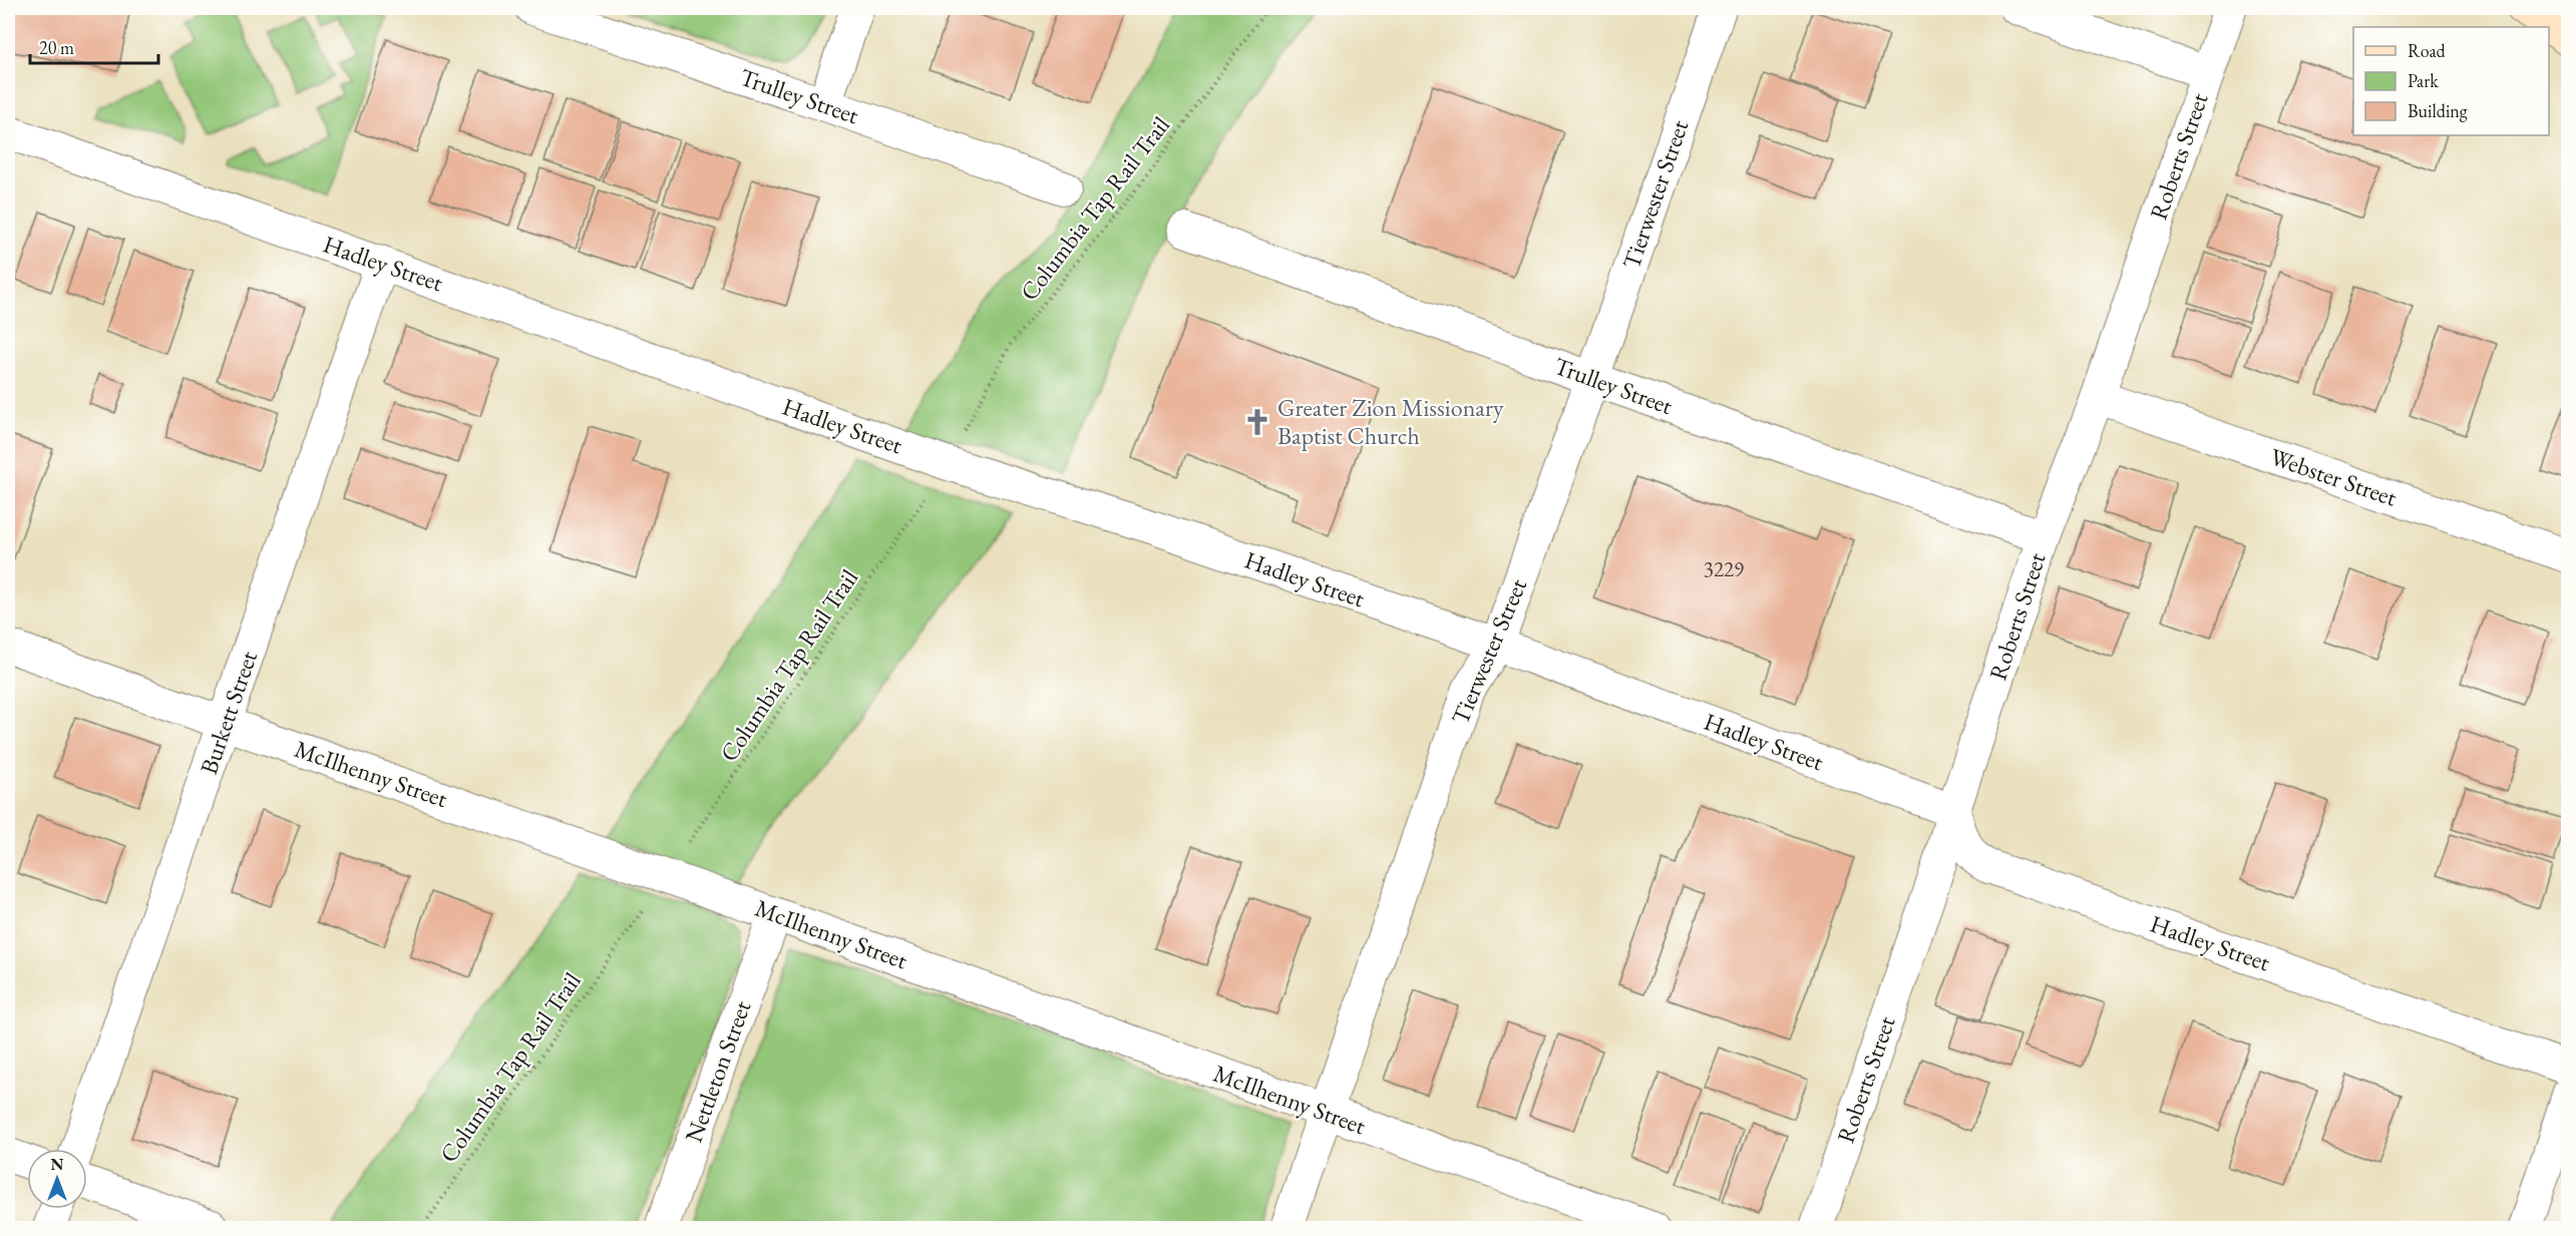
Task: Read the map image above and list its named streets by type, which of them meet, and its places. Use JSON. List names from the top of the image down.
{
  "streets": {
    "street": [
      "Trulley Street",
      "Roberts Street",
      "Tierwester Street",
      "Hadley Street",
      "Webster Street",
      "Burkett Street",
      "McIlhenny Street",
      "Nettleton Street"
    ],
    "path": ["Columbia Tap Rail Trail"]
  },
  "crossings": [
    ["Trulley Street", "Roberts Street"],
    ["Trulley Street", "Tierwester Street"],
    ["Roberts Street", "Hadley Street"],
    ["Roberts Street", "Webster Street"],
    ["Tierwester Street", "Hadley Street"],
    ["Tierwester Street", "McIlhenny Street"],
    ["Hadley Street", "Burkett Street"],
    ["Burkett Street", "McIlhenny Street"],
    ["McIlhenny Street", "Nettleton Street"]
  ],
  "places": {
    "church": ["Greater Zion Missionary Baptist Church"]
  },
  "house_numbers": ["3229"],
  "legend": ["Road", "Park", "Building"],
  "scale_bar": "20 m",
  "north": "top"
}
